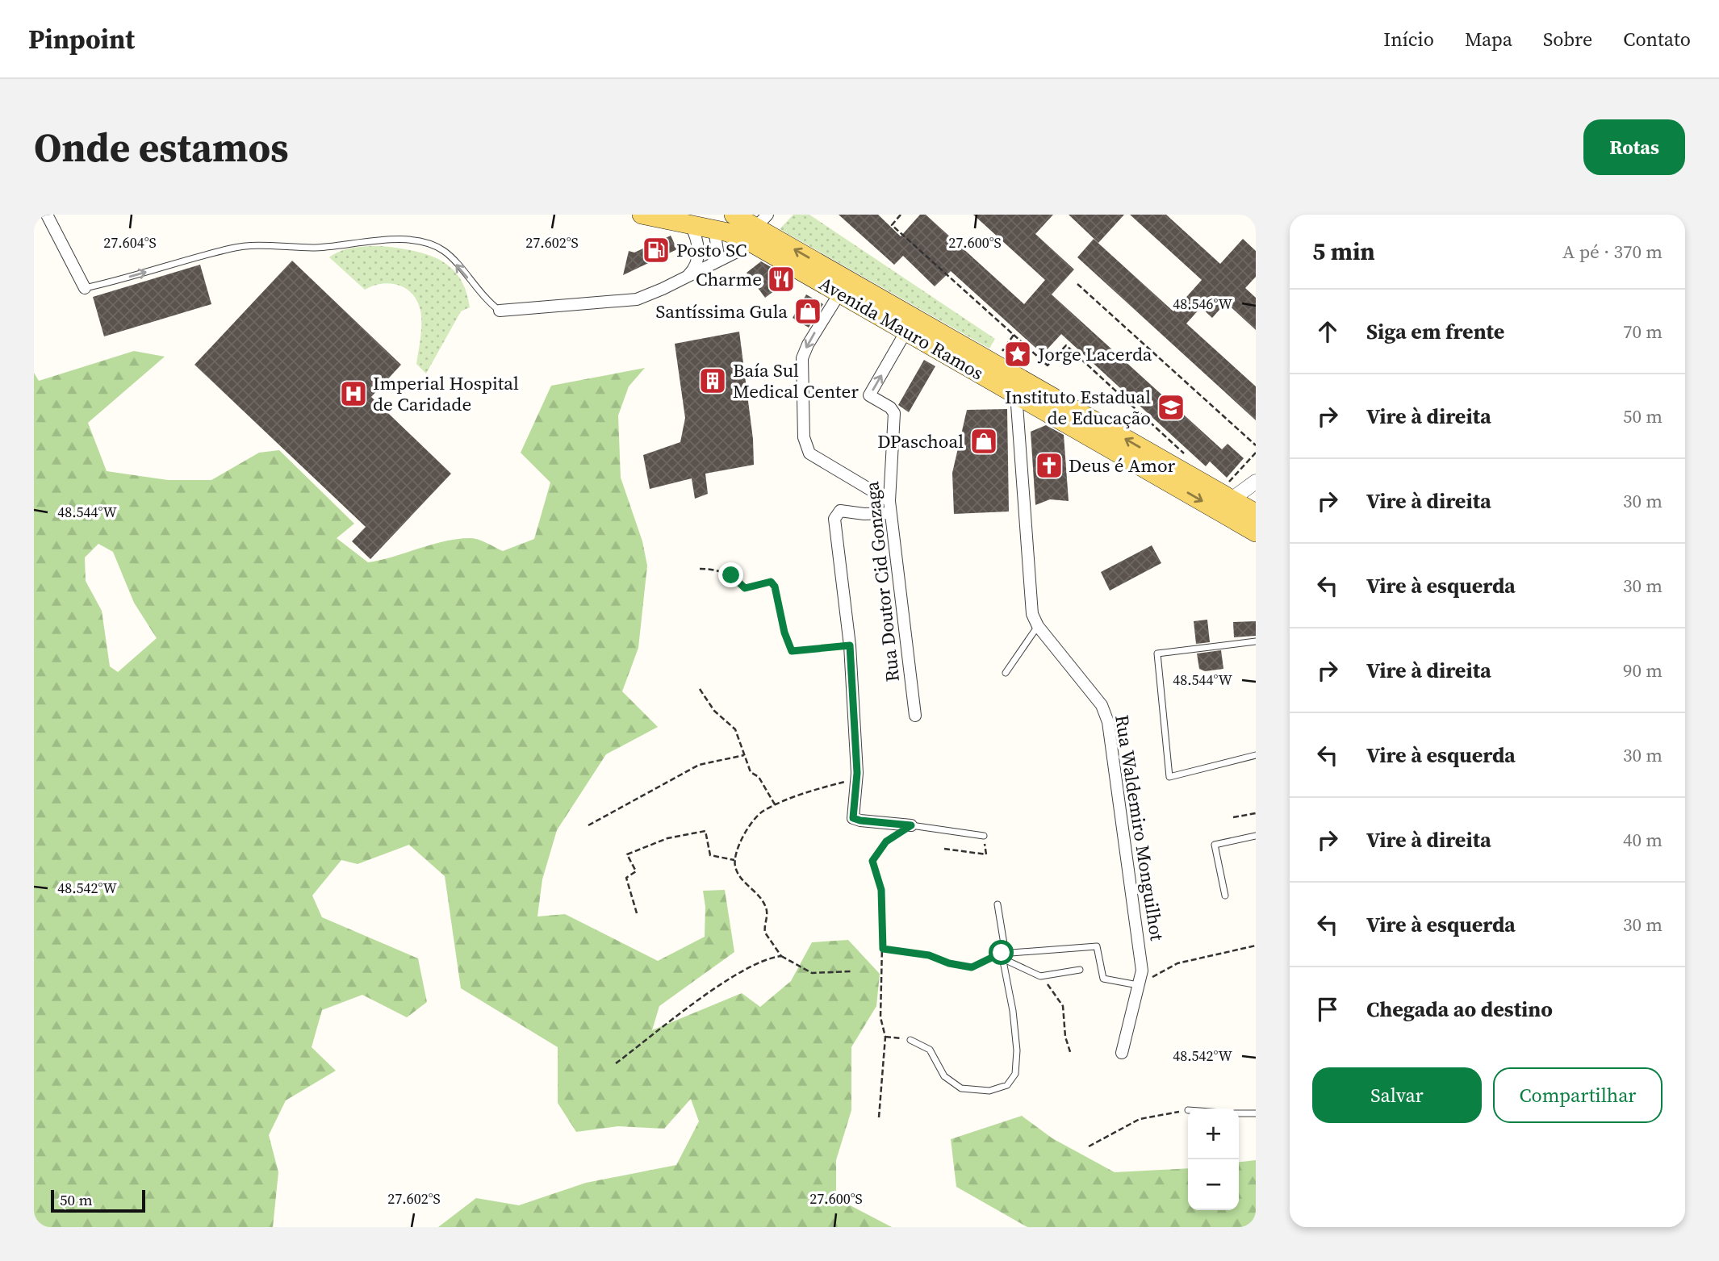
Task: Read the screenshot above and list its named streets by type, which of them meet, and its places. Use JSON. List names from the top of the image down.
{
  "streets": {
    "main road": ["Avenida Mauro Ramos"],
    "street": ["Rua Doutor Cid Gonzaga", "Rua Waldemiro Monguilhot"]
  },
  "crossings": [
    ["Avenida Mauro Ramos", "Rua Doutor Cid Gonzaga"],
    ["Avenida Mauro Ramos", "Rua Waldemiro Monguilhot"]
  ],
  "one_way": ["Rua Doutor Cid Gonzaga"],
  "places": {
    "fuel station": ["Posto SC"],
    "restaurant": ["Charme"],
    "shop": ["Santíssima Gula", "DPaschoal"],
    "place": ["Jorge Lacerda"],
    "building": ["Baía Sul Medical Center"],
    "hospital": ["Imperial Hospital de Caridade"],
    "school or university": ["Instituto Estadual de Educação"],
    "church": ["Deus é Amor"]
  },
  "scale_bar": "50 m",
  "page": {
    "header": "Pinpoint",
    "nav": [
      "Início",
      "Mapa",
      "Sobre",
      "Contato"
    ],
    "buttons": [
      "Rotas",
      ["Salvar", "Compartilhar"]
    ],
    "title": "Onde estamos",
    "heading": ["5 min", "A pé · 370 m"],
    "list": [
      ["Siga em frente", "70 m"],
      ["Vire à direita", "50 m"],
      ["Vire à direita", "30 m"],
      ["Vire à esquerda", "30 m"],
      ["Vire à direita", "90 m"],
      ["Vire à esquerda", "30 m"],
      ["Vire à direita", "40 m"],
      ["Vire à esquerda", "30 m"],
      "Chegada ao destino"
    ],
    "map_buttons": ["+", "−"],
    "scale": "50 m"
  },
  "coordinates": [
    "27.604°S",
    "27.602°S",
    "27.600°S",
    "48.546°W",
    "48.544°W",
    "48.542°W"
  ]
}
